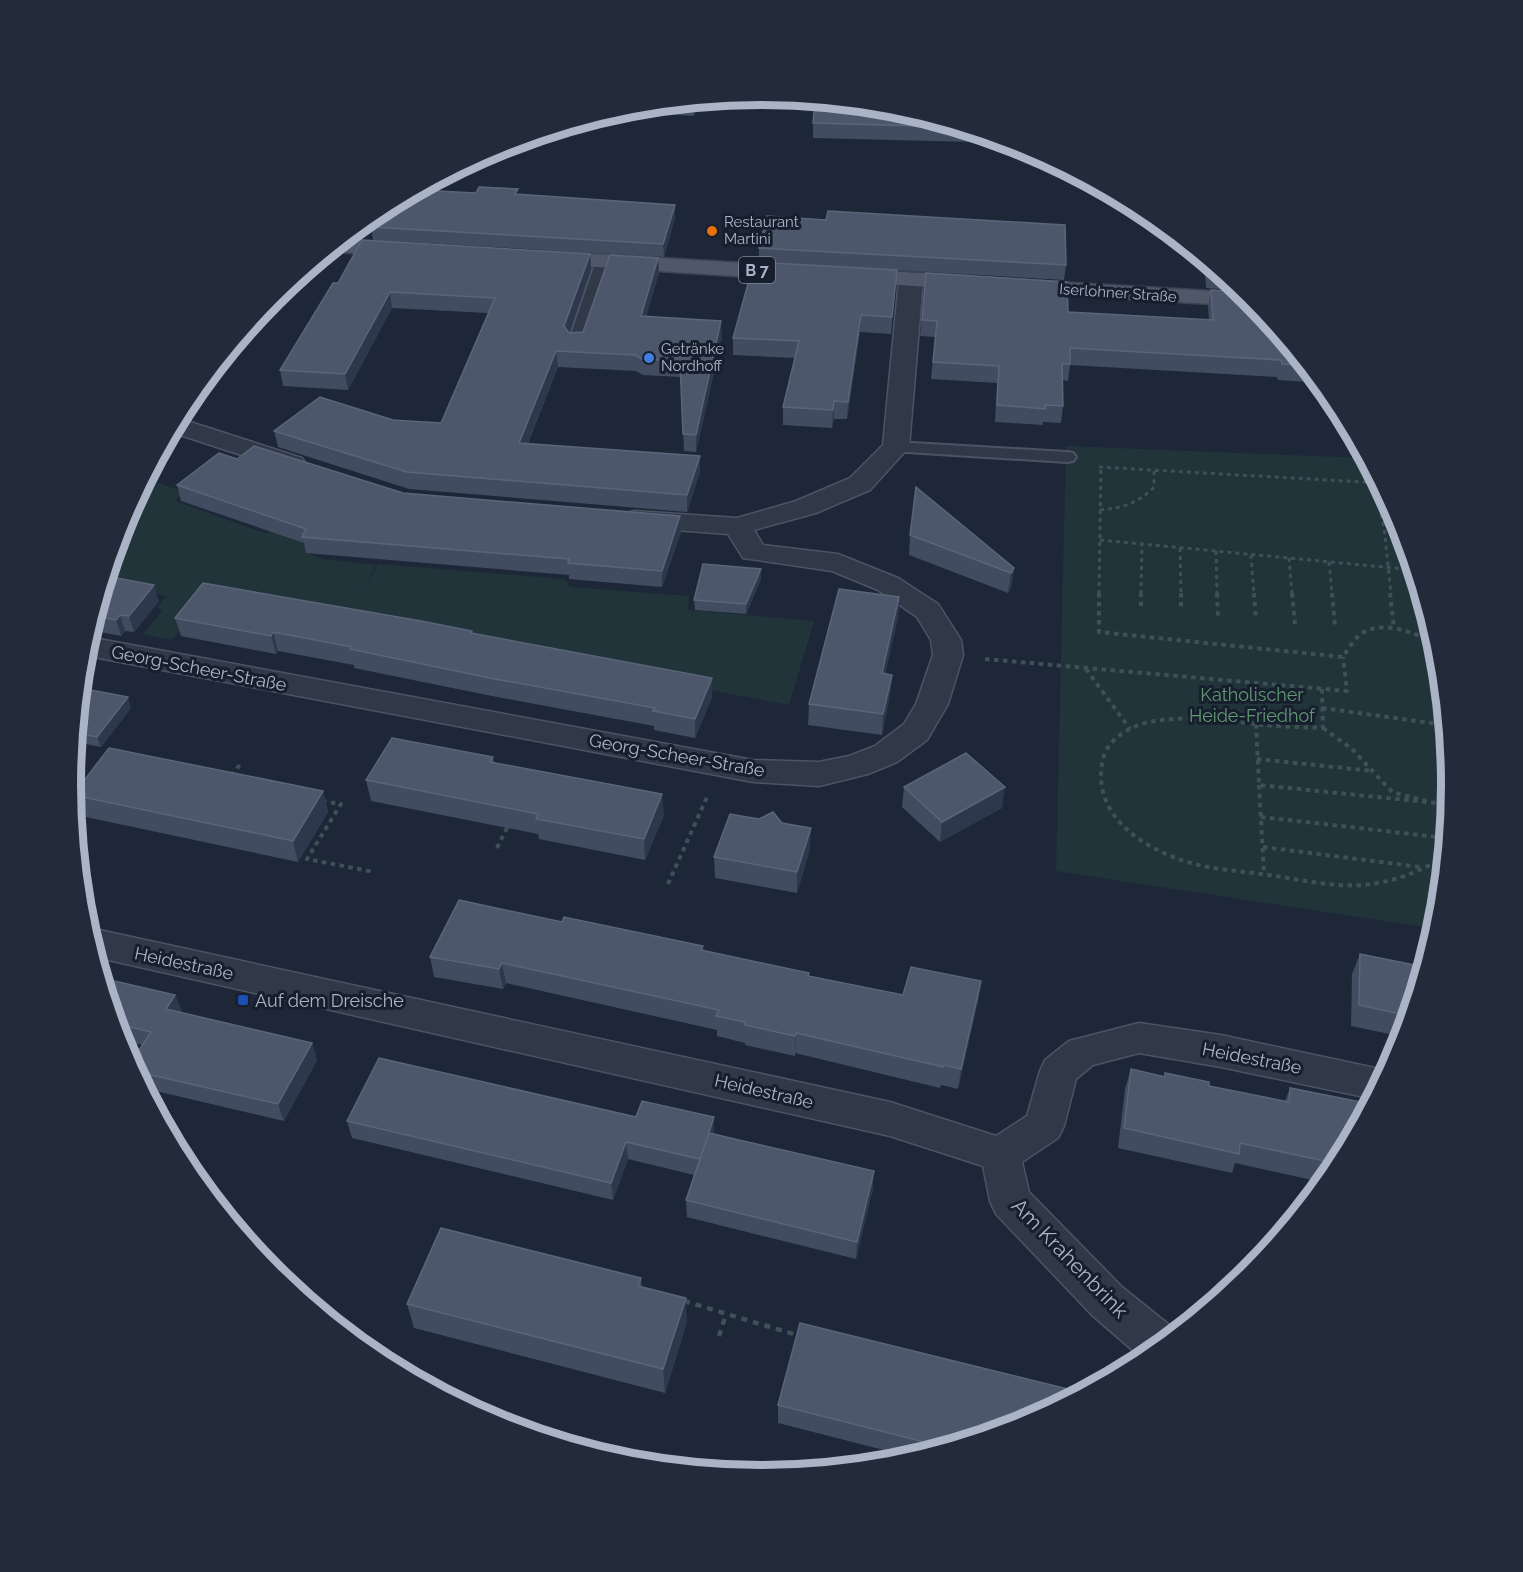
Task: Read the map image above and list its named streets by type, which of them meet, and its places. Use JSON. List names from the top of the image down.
{
  "streets": {
    "main road": ["B 7", "Iserlohner Straße"],
    "street": ["Georg-Scheer-Straße", "Heidestraße", "Am Krahenbrink"]
  },
  "crossings": [
    ["Heidestraße", "Am Krahenbrink"]
  ],
  "parks": ["Katholischer Heide-Friedhof"],
  "places": {
    "other": ["Restaurant Martini", "Getränke Nordhoff"],
    "transit": ["Auf dem Dreische"]
  }
}
